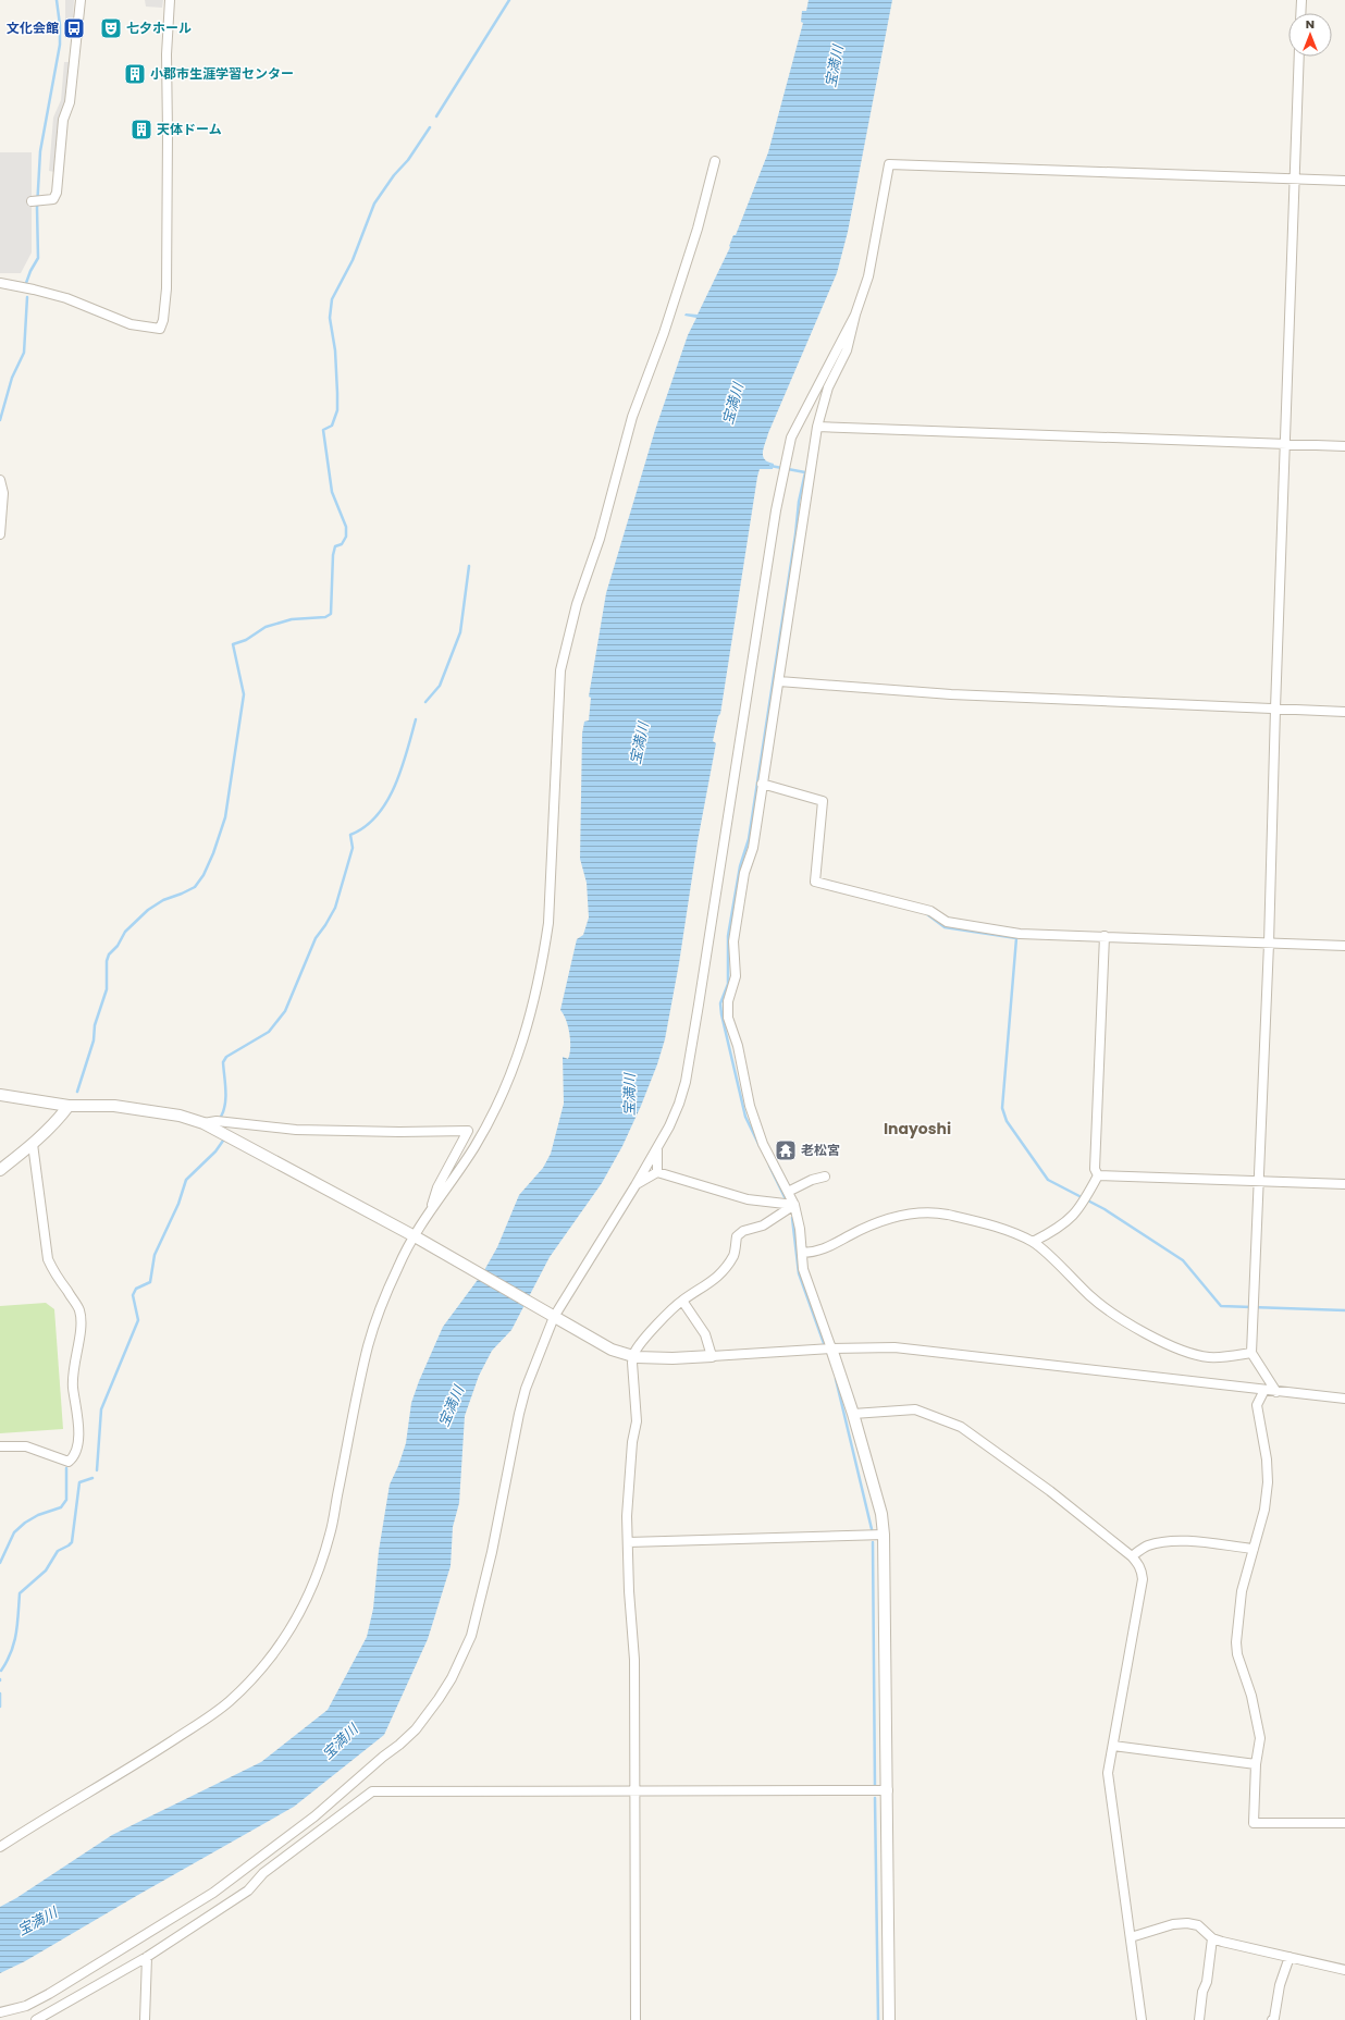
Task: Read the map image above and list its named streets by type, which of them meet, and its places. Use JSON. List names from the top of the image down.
{
  "districts": ["Inayoshi"],
  "water": ["宝満川"],
  "places": {
    "bus stop": ["文化会館"],
    "theatre": ["七夕ホール"],
    "building": ["小郡市生涯学習センター", "天体ドーム"],
    "temple": ["老松宮"]
  },
  "north": "top"
}
